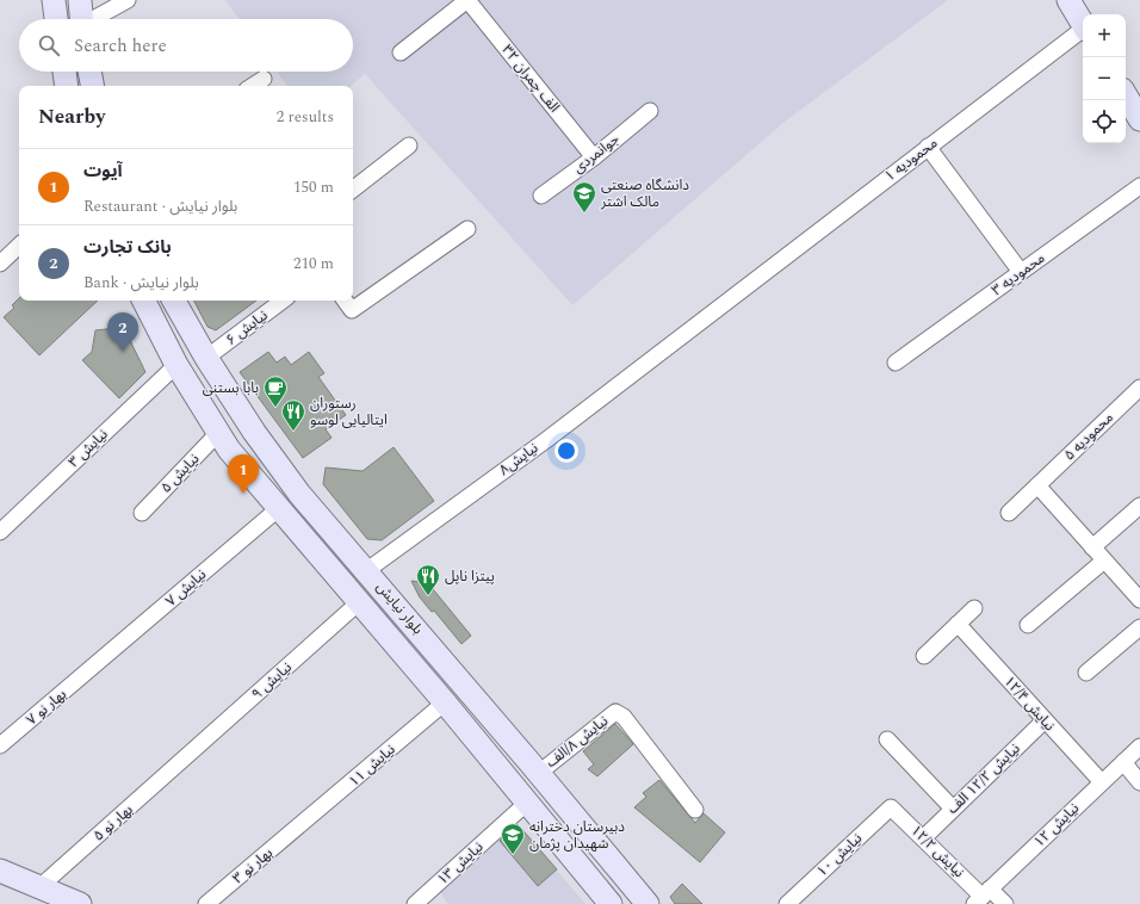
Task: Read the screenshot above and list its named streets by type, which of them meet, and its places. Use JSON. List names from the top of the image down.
{
  "streets": {
    "main road": ["بلوار نیایش"],
    "street": [
      "۳۲ الف چمران",
      "جوانمردی",
      "۱ محمودیه",
      "۳ محمودیه",
      "نیایش ۶",
      "۵ محمودیه",
      "نیایش ۳",
      "نیایش۸",
      "نیایش ۵",
      "نیایش ۷",
      "نیایش ۹",
      "۱۲/۴ نیایش",
      "۷ بهار نو",
      "نیایش ۸/الف",
      "نیایش ۱۱",
      "نیایش ۱۲/۲ الف",
      "۵ بهار نو",
      "نیایش ۱۲",
      "۱۲/۲ نیایش",
      "نیایش ۱۰",
      "نیایش ۱۳",
      "۳ بهار نو"
    ]
  },
  "crossings": [
    ["۳۲ الف چمران", "جوانمردی"],
    ["۱ محمودیه", "نیایش۸"],
    ["نیایش ۶", "بلوار نیایش"],
    ["نیایش ۳", "بلوار نیایش"],
    ["نیایش۸", "بلوار نیایش"],
    ["نیایش ۵", "بلوار نیایش"],
    ["نیایش ۷", "بلوار نیایش"],
    ["نیایش ۷", "۷ بهار نو"],
    ["بلوار نیایش", "نیایش ۹"],
    ["بلوار نیایش", "نیایش ۸/الف"],
    ["بلوار نیایش", "نیایش ۱۱"],
    ["بلوار نیایش", "نیایش ۱۳"],
    ["نیایش ۹", "۵ بهار نو"],
    ["۱۲/۴ نیایش", "نیایش ۱۲/۲ الف"],
    ["۱۲/۴ نیایش", "نیایش ۱۲"],
    ["نیایش ۱۱", "۳ بهار نو"],
    ["نیایش ۱۲/۲ الف", "۱۲/۲ نیایش"],
    ["نیایش ۱۲", "۱۲/۲ نیایش"],
    ["۱۲/۲ نیایش", "نیایش ۱۰"]
  ],
  "places": {
    "school or university": ["دانشگاه صنعتی مالک اشتر", "دبیرستان دخترانه شهیدان پژمان"],
    "cafe": ["بابا بستنی"],
    "restaurant": ["رستوران ایتالیایی لوسو", "پیتزا ناپل"]
  },
  "page": {
    "map_buttons": ["+", "−"],
    "search": "Search here",
    "heading": ["Nearby", "2 results"],
    "list": [
      {
        "mark": "1",
        "name": "آیوت",
        "note": "Restaurant · بلوار نیایش",
        "value": "150 m"
      },
      {
        "mark": "2",
        "name": "بانک تجارت",
        "note": "Bank · بلوار نیایش",
        "value": "210 m"
      }
    ],
    "pins": ["2", "1"]
  }
}
